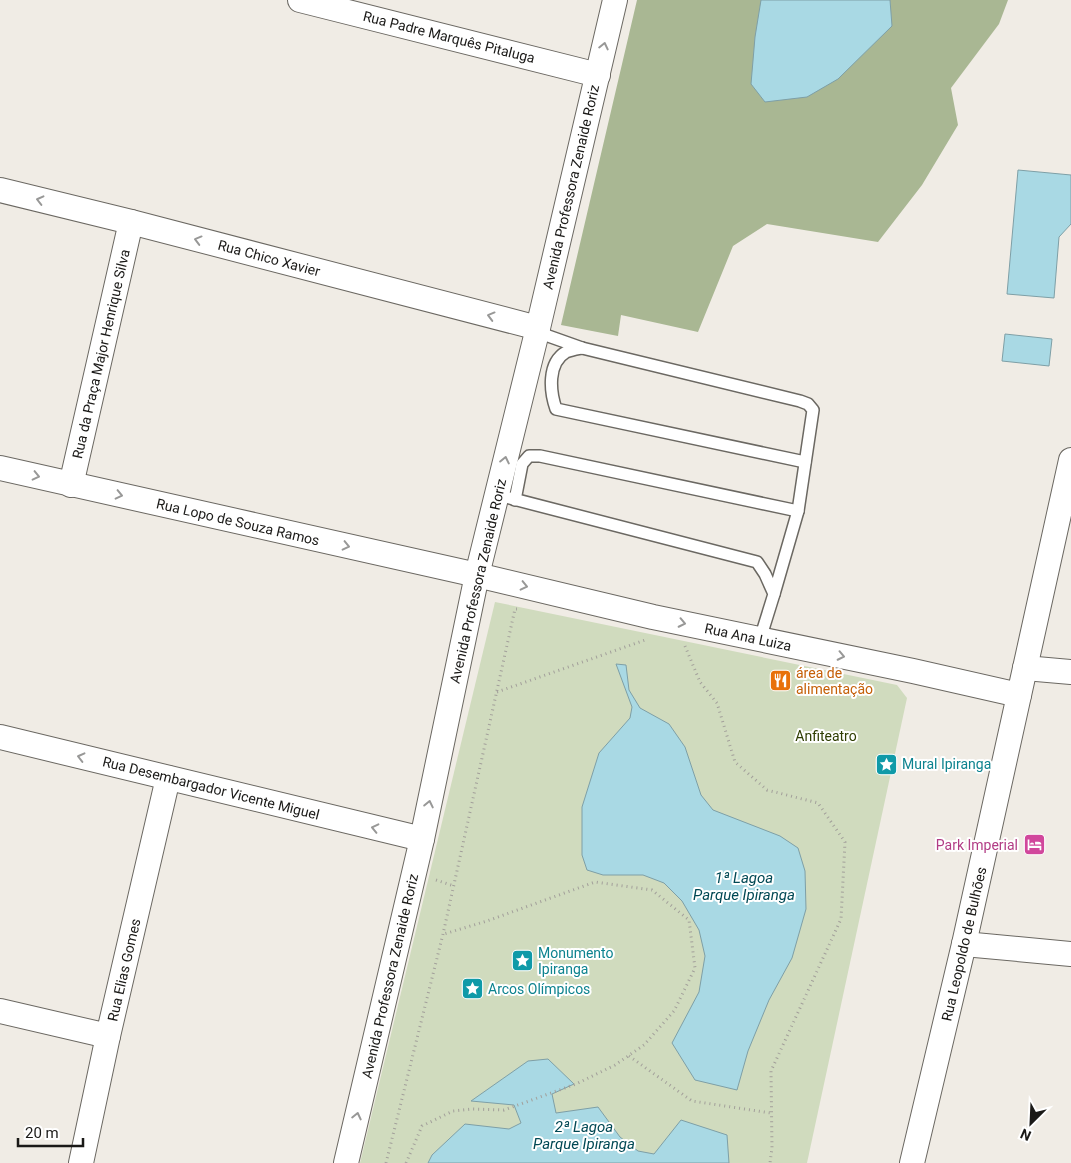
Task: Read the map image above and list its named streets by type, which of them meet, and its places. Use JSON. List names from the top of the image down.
{
  "streets": {
    "street": [
      "Rua Padre Marquês Pitaluga",
      "Avenida Professora Zenaide Roriz",
      "Rua Chico Xavier",
      "Rua da Praça Major Henrique Silva",
      "Rua Lopo de Souza Ramos",
      "Rua Ana Luiza",
      "Rua Desembargador Vicente Miguel",
      "Rua Leopoldo de Bulhões",
      "Rua Elias Gomes"
    ]
  },
  "crossings": [
    ["Rua Padre Marquês Pitaluga", "Avenida Professora Zenaide Roriz"],
    ["Avenida Professora Zenaide Roriz", "Rua Chico Xavier"],
    ["Avenida Professora Zenaide Roriz", "Rua Lopo de Souza Ramos"],
    ["Avenida Professora Zenaide Roriz", "Rua Ana Luiza"],
    ["Avenida Professora Zenaide Roriz", "Rua Desembargador Vicente Miguel"],
    ["Rua Chico Xavier", "Rua da Praça Major Henrique Silva"],
    ["Rua da Praça Major Henrique Silva", "Rua Lopo de Souza Ramos"],
    ["Rua Lopo de Souza Ramos", "Rua Ana Luiza"],
    ["Rua Ana Luiza", "Rua Leopoldo de Bulhões"],
    ["Rua Desembargador Vicente Miguel", "Rua Elias Gomes"]
  ],
  "one_way": [
    "Avenida Professora Zenaide Roriz",
    "Rua Chico Xavier",
    "Rua Lopo de Souza Ramos",
    "Rua Ana Luiza",
    "Rua Desembargador Vicente Miguel"
  ],
  "water": ["1ª Lagoa Parque Ipiranga", "2ª Lagoa Parque Ipiranga"],
  "parks": ["Anfiteatro"],
  "places": {
    "restaurant": ["área de alimentação"],
    "place": ["Mural Ipiranga", "Monumento Ipiranga", "Arcos Olímpicos"],
    "hotel": ["Park Imperial"]
  },
  "scale_bar": "20 m",
  "north": "bottom left"
}
